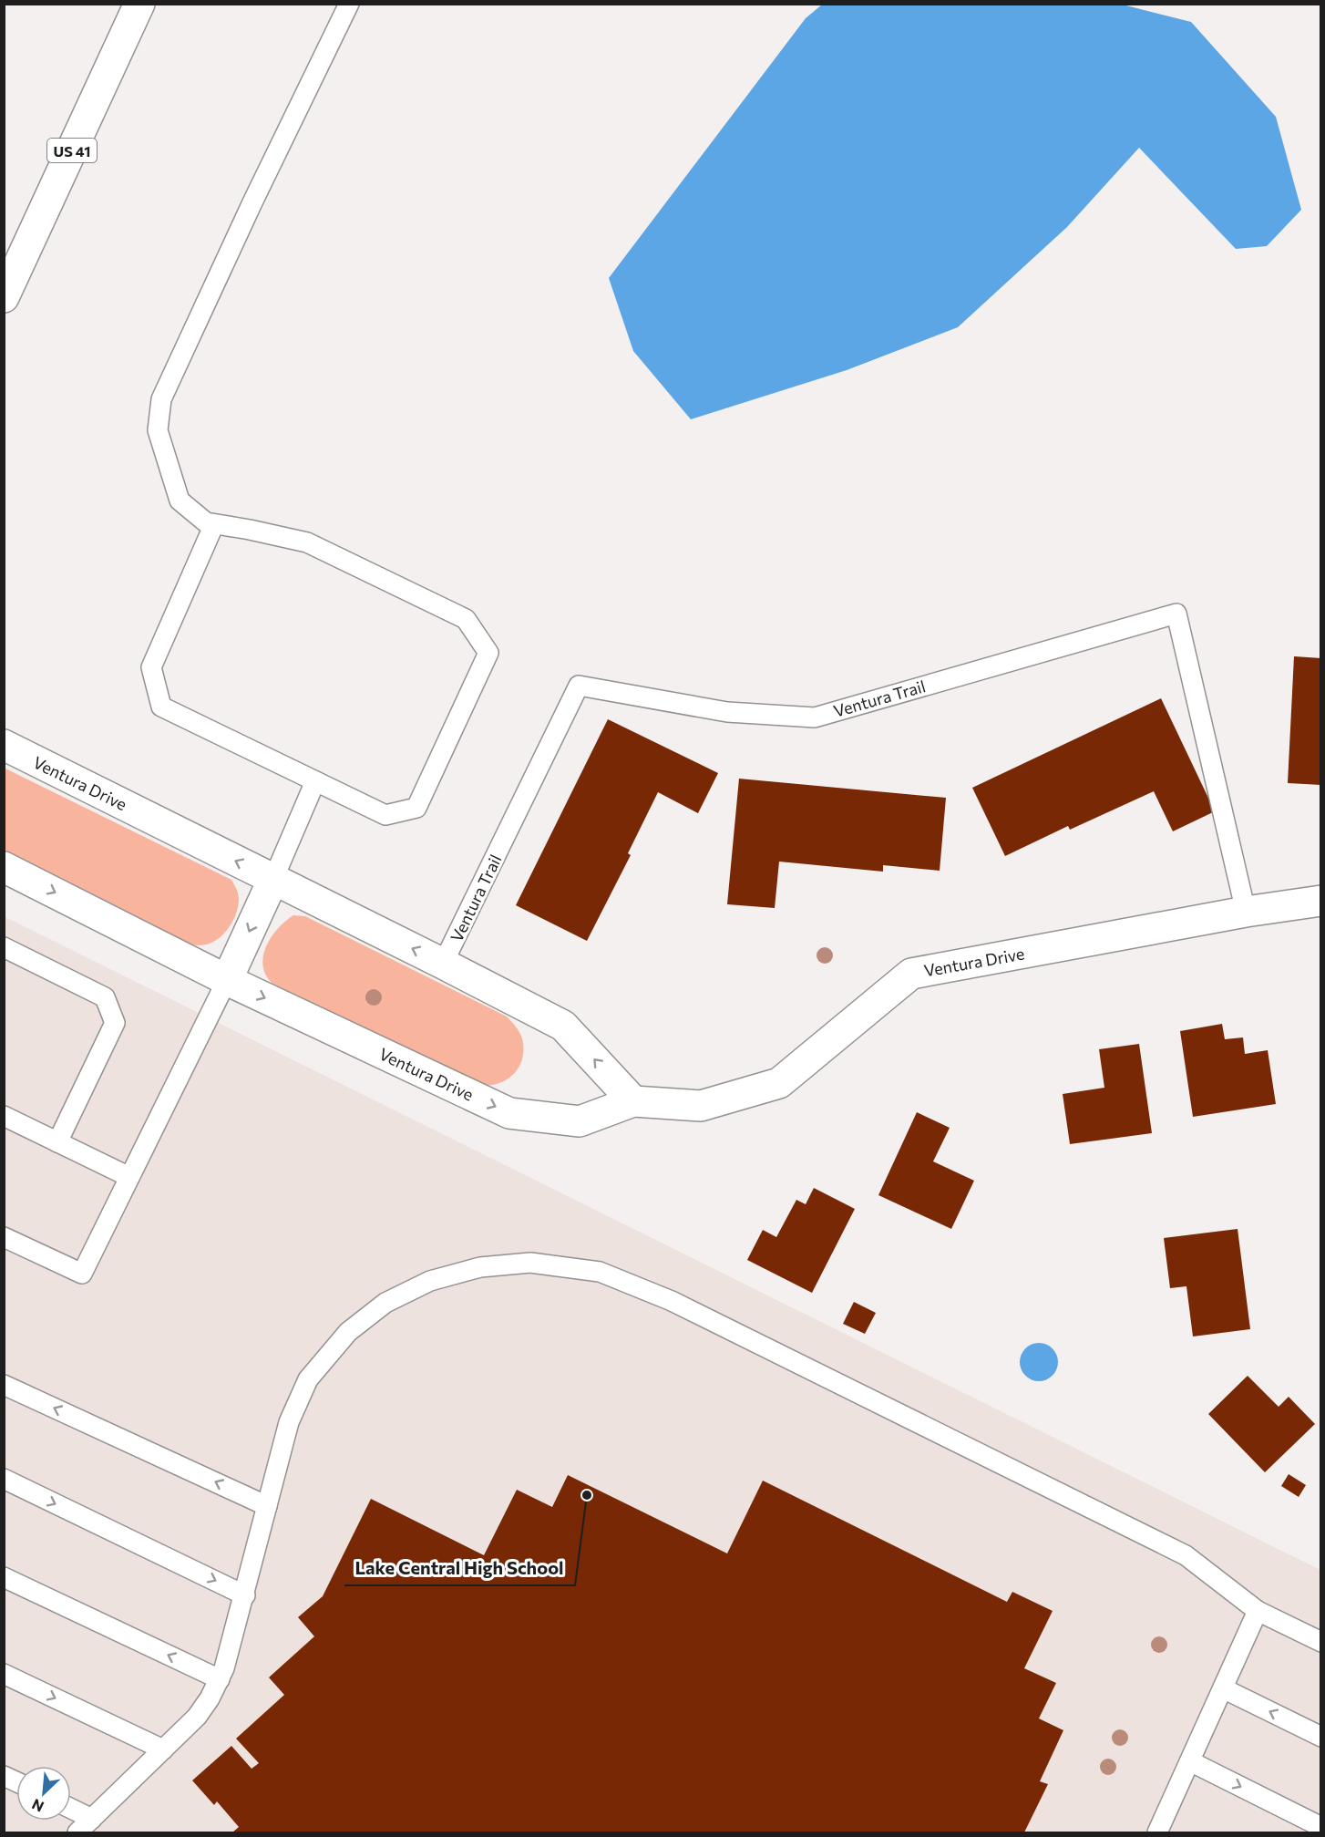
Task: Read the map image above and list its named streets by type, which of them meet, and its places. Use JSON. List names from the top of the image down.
{
  "streets": {
    "main road": ["US 41", "Ventura Drive"],
    "lane": ["Ventura Trail"]
  },
  "crossings": [
    ["Ventura Trail", "Ventura Drive"]
  ],
  "places": ["Lake Central High School"],
  "north": "bottom left"
}
